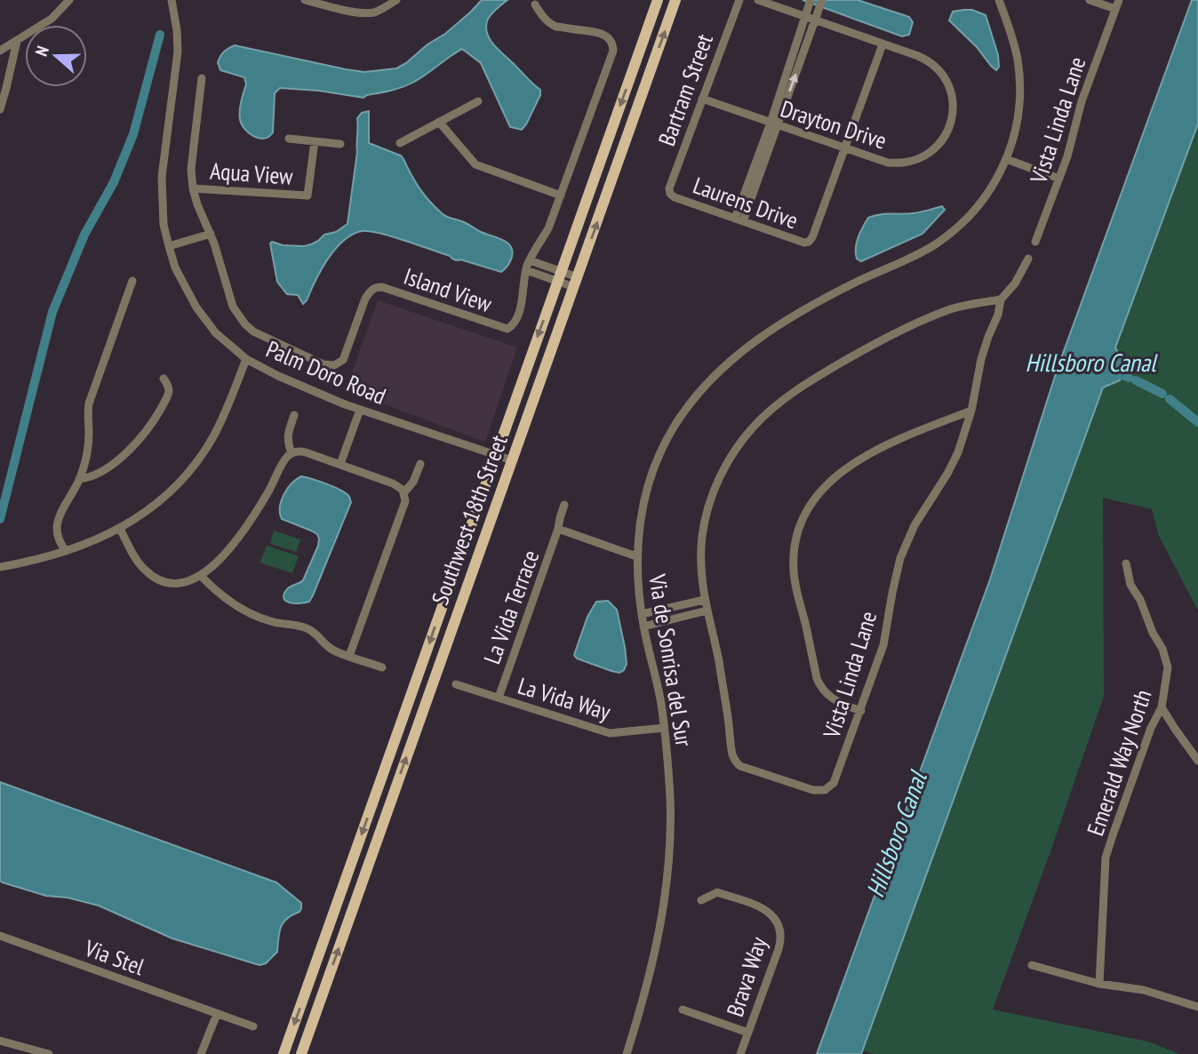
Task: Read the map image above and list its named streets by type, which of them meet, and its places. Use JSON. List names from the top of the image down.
{
  "streets": {
    "main road": ["Southwest 18th Street"],
    "street": [
      "Bartram Street",
      "Vista Linda Lane",
      "Drayton Drive",
      "Aqua View",
      "Laurens Drive",
      "Island View",
      "Palm Doro Road",
      "La Vida Terrace",
      "Via de Sonrisa del Sur",
      "La Vida Way",
      "Emerald Way North",
      "Via Stel",
      "Brava Way"
    ]
  },
  "crossings": [
    ["Bartram Street", "Drayton Drive"],
    ["Bartram Street", "Laurens Drive"],
    ["Drayton Drive", "Laurens Drive"],
    ["Aqua View", "Island View"],
    ["Palm Doro Road", "Southwest 18th Street"],
    ["La Vida Terrace", "Via de Sonrisa del Sur"],
    ["La Vida Terrace", "La Vida Way"],
    ["Via de Sonrisa del Sur", "La Vida Way"]
  ],
  "water": ["Hillsboro Canal"],
  "north": "left"
}
